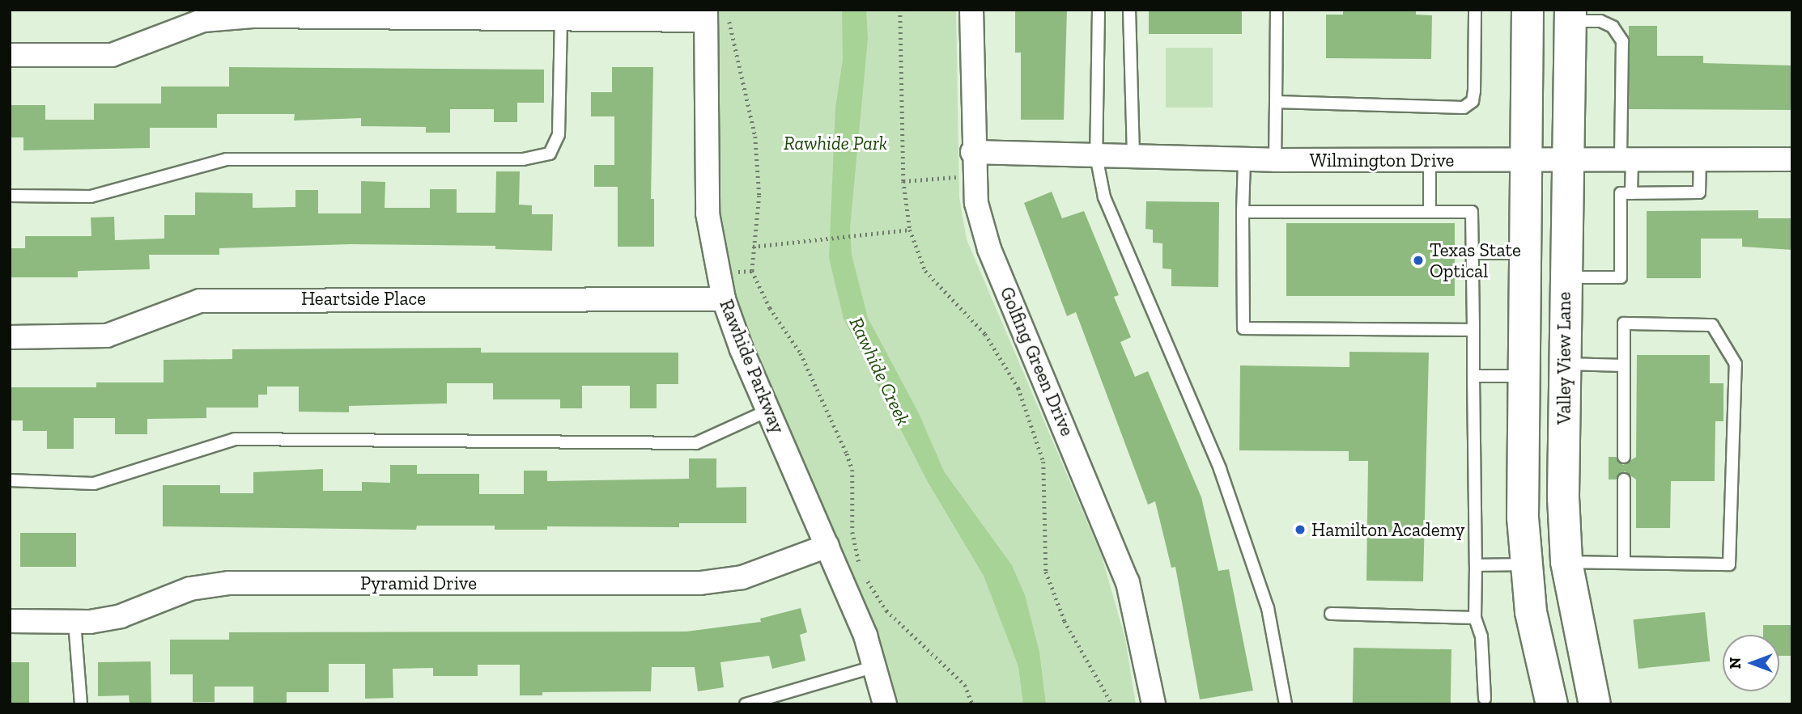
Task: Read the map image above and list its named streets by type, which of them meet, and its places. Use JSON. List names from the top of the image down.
{
  "streets": {
    "main road": ["Valley View Lane"],
    "street": [
      "Wilmington Drive",
      "Heartside Place",
      "Golfing Green Drive",
      "Rawhide Parkway",
      "Pyramid Drive"
    ]
  },
  "crossings": [
    ["Wilmington Drive", "Valley View Lane"],
    ["Wilmington Drive", "Golfing Green Drive"],
    ["Heartside Place", "Rawhide Parkway"],
    ["Rawhide Parkway", "Pyramid Drive"]
  ],
  "water": ["Rawhide Creek"],
  "parks": ["Rawhide Park"],
  "places": ["Texas State Optical", "Hamilton Academy"],
  "north": "left"
}
